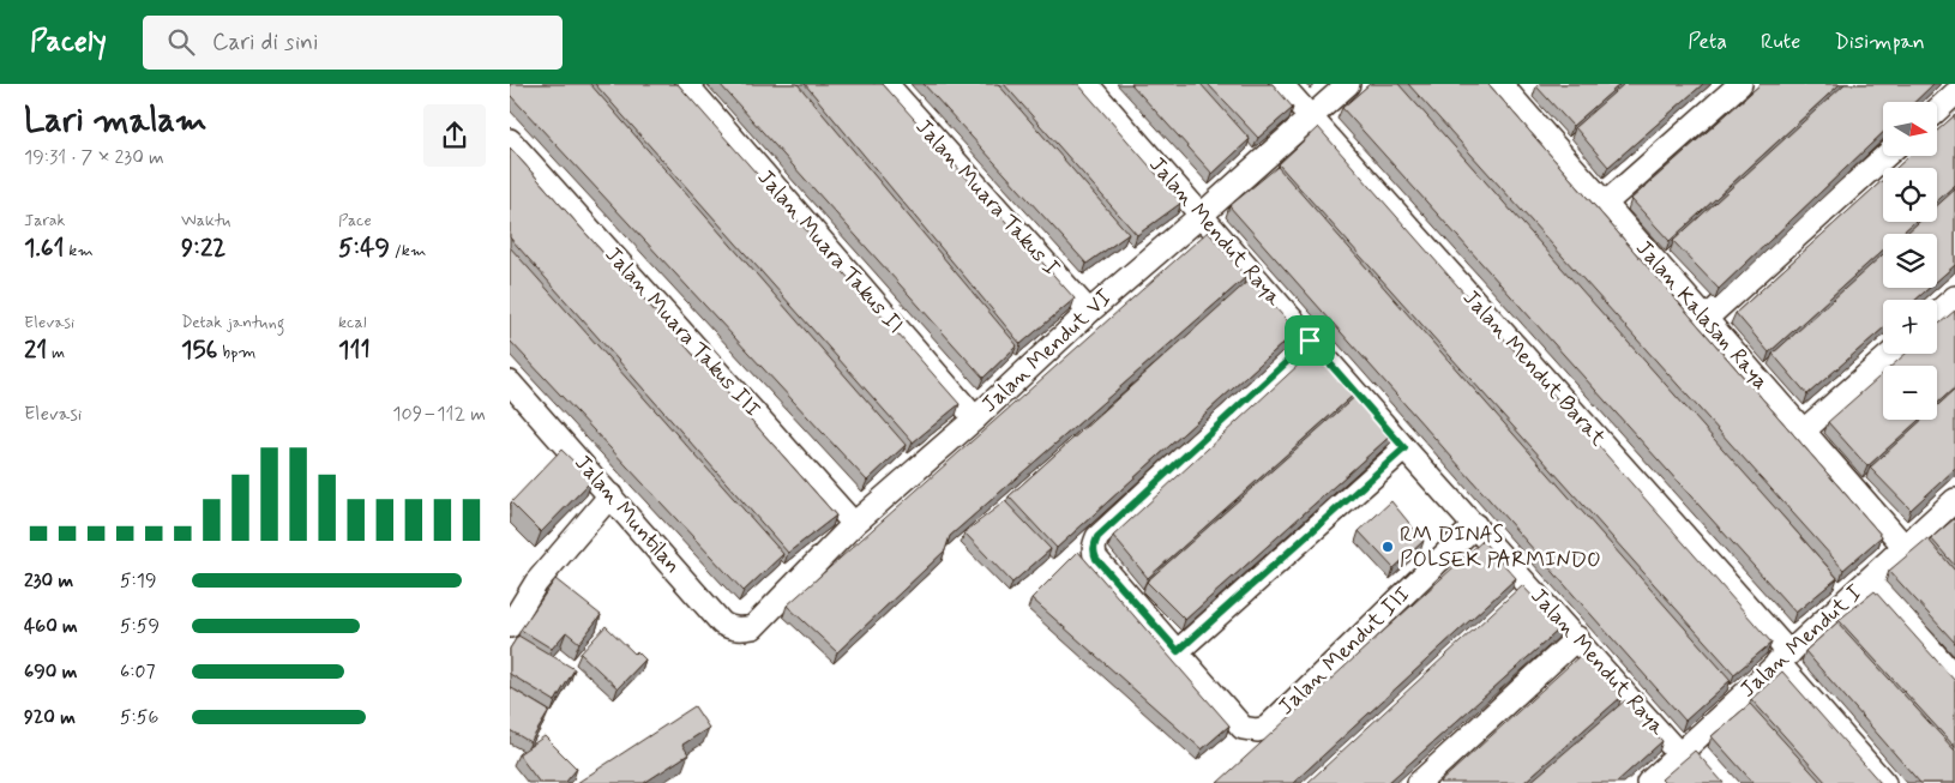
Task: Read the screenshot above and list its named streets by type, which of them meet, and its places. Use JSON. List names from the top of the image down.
{
  "streets": {
    "street": [
      "Jalan Muara Takus I",
      "Jalan Mendut Raya",
      "Jalan Muara Takus II",
      "Jalan Kalasan Raya",
      "Jalan Muara Takus III",
      "Jalan Mendut VI",
      "Jalan Mendut Barat",
      "Jalan Muntilan",
      "Jalan Mendut I",
      "Jalan Mendut III"
    ]
  },
  "crossings": [
    ["Jalan Muara Takus I", "Jalan Mendut VI"],
    ["Jalan Mendut Raya", "Jalan Mendut VI"],
    ["Jalan Mendut Raya", "Jalan Mendut I"],
    ["Jalan Mendut Raya", "Jalan Mendut III"],
    ["Jalan Muara Takus II", "Jalan Mendut VI"],
    ["Jalan Kalasan Raya", "Jalan Mendut I"],
    ["Jalan Muara Takus III", "Jalan Mendut VI"],
    ["Jalan Mendut VI", "Jalan Mendut Barat"],
    ["Jalan Mendut VI", "Jalan Muntilan"],
    ["Jalan Mendut Barat", "Jalan Mendut I"]
  ],
  "places": ["RM DINAS POLSEK PARMINDO"],
  "north": "right",
  "page": {
    "header": "Pacely",
    "search": "Cari di sini",
    "nav": ["Peta", "Rute", "Disimpan"],
    "heading": ["Lari malam", "19:31 · 7 × 230 m"],
    "map_buttons": ["+", "−"],
    "stats": [
      ["Jarak", "1.61 km"],
      ["Waktu", "9:22"],
      ["Pace", "5:49 /km"],
      ["Elevasi", "21 m"],
      ["Detak jantung", "156 bpm"],
      ["kcal", "111"]
    ],
    "chart": ["Elevasi", "109–112 m"],
    "list": [
      {
        "name": "230 m",
        "note": "5:19"
      },
      {
        "name": "460 m",
        "note": "5:59"
      },
      {
        "name": "690 m",
        "note": "6:07"
      },
      {
        "name": "920 m",
        "note": "5:56"
      }
    ]
  }
}
